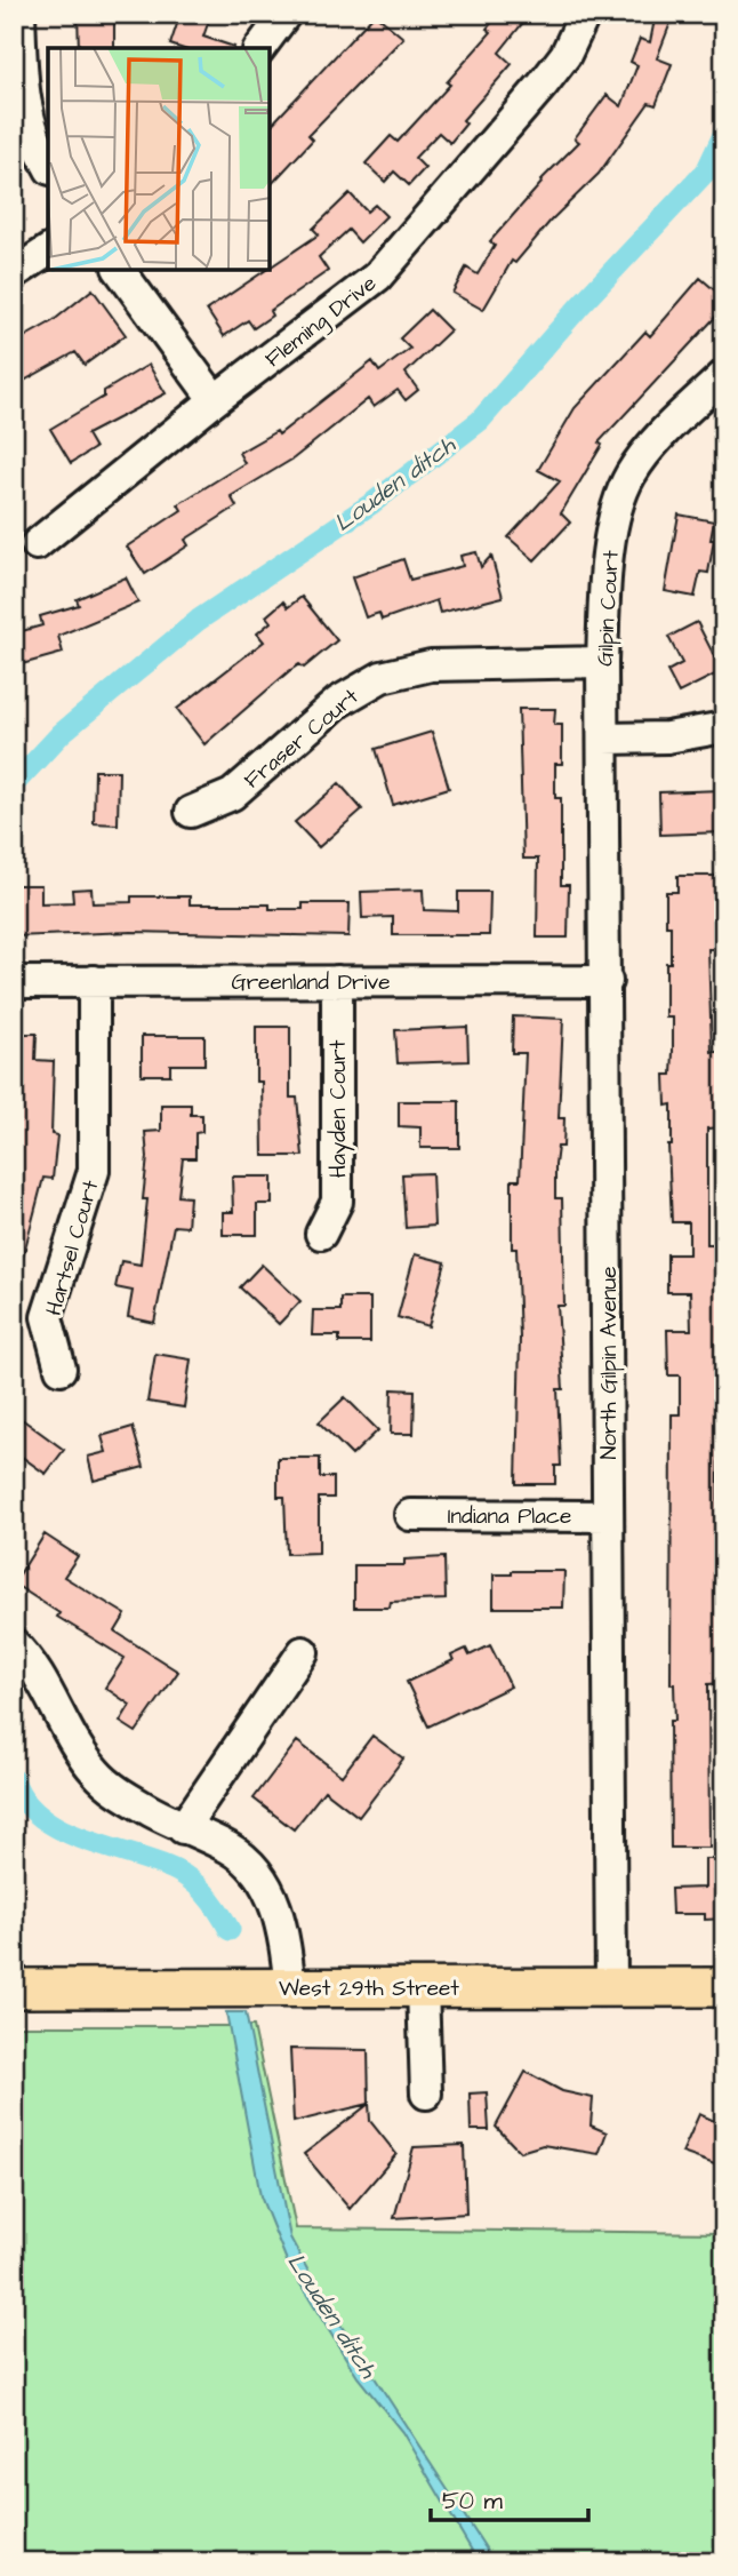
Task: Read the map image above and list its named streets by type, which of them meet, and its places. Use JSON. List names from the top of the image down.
{
  "streets": {
    "main road": ["West 29th Street"],
    "street": [
      "Fleming Drive",
      "Gilpin Court",
      "Fraser Court",
      "Greenland Drive",
      "Hayden Court",
      "Hartsel Court",
      "North Gilpin Avenue",
      "Indiana Place"
    ]
  },
  "crossings": [
    ["Gilpin Court", "Fraser Court"],
    ["Gilpin Court", "North Gilpin Avenue"],
    ["Greenland Drive", "Hayden Court"],
    ["Greenland Drive", "Hartsel Court"],
    ["Greenland Drive", "North Gilpin Avenue"],
    ["North Gilpin Avenue", "Indiana Place"],
    ["North Gilpin Avenue", "West 29th Street"]
  ],
  "water": ["Louden ditch"],
  "scale_bar": "50 m"
}
